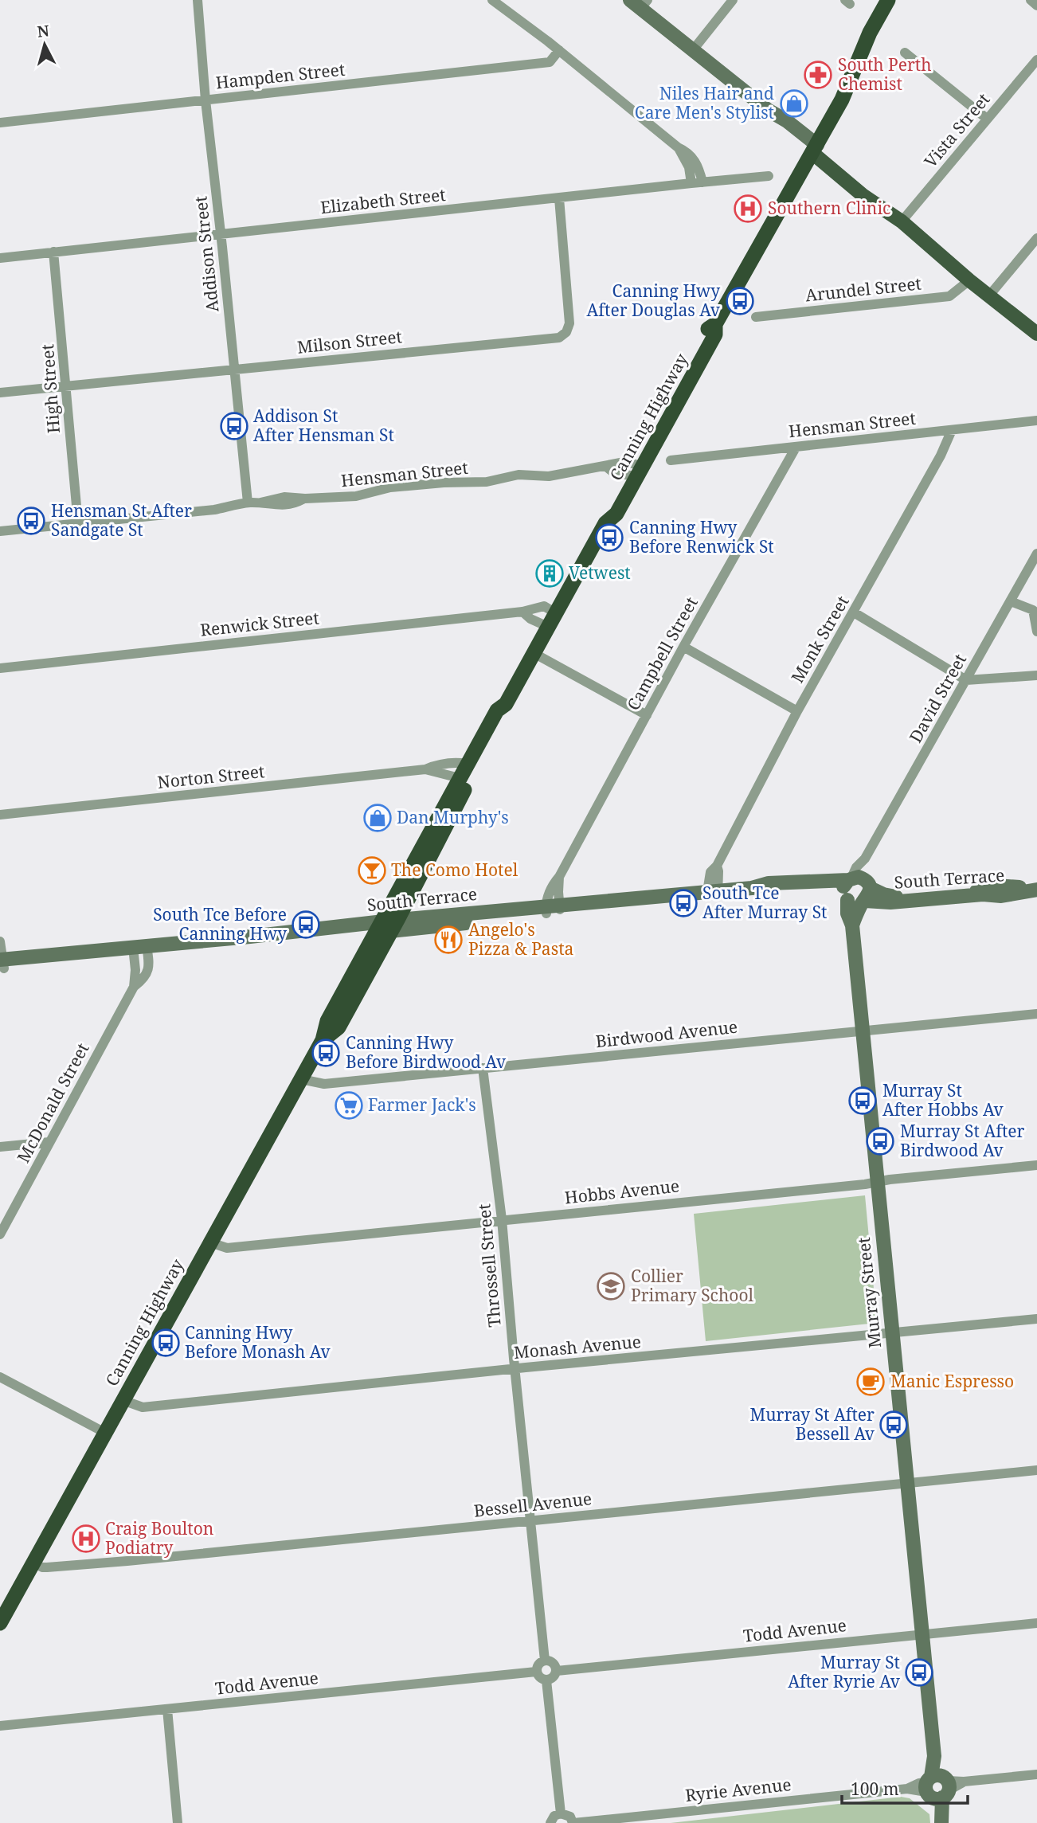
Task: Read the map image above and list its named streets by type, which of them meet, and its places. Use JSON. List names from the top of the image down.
{
  "streets": {
    "highway": ["Canning Highway"],
    "main road": ["South Terrace", "Murray Street"],
    "street": [
      "Hampden Street",
      "Vista Street",
      "Elizabeth Street",
      "Addison Street",
      "Arundel Street",
      "Milson Street",
      "High Street",
      "Hensman Street",
      "Renwick Street",
      "Monk Street",
      "Campbell Street",
      "David Street",
      "Norton Street",
      "Birdwood Avenue",
      "McDonald Street",
      "Hobbs Avenue",
      "Throssell Street",
      "Monash Avenue",
      "Bessell Avenue",
      "Todd Avenue",
      "Ryrie Avenue"
    ]
  },
  "crossings": [
    ["Hampden Street", "Addison Street"],
    ["Elizabeth Street", "Addison Street"],
    ["Elizabeth Street", "Milson Street"],
    ["Elizabeth Street", "High Street"],
    ["Addison Street", "Milson Street"],
    ["Addison Street", "Hensman Street"],
    ["Milson Street", "High Street"],
    ["High Street", "Hensman Street"],
    ["Canning Highway", "Hensman Street"],
    ["Canning Highway", "Renwick Street"],
    ["Canning Highway", "Norton Street"],
    ["Canning Highway", "South Terrace"],
    ["Canning Highway", "Birdwood Avenue"],
    ["Canning Highway", "Hobbs Avenue"],
    ["Canning Highway", "Monash Avenue"],
    ["Canning Highway", "Bessell Avenue"],
    ["Hensman Street", "Monk Street"],
    ["Hensman Street", "Campbell Street"],
    ["Monk Street", "South Terrace"],
    ["Campbell Street", "South Terrace"],
    ["David Street", "South Terrace"],
    ["David Street", "Murray Street"],
    ["South Terrace", "McDonald Street"],
    ["South Terrace", "Murray Street"],
    ["Birdwood Avenue", "Throssell Street"],
    ["Birdwood Avenue", "Murray Street"],
    ["Hobbs Avenue", "Throssell Street"],
    ["Hobbs Avenue", "Murray Street"],
    ["Throssell Street", "Monash Avenue"],
    ["Throssell Street", "Bessell Avenue"],
    ["Throssell Street", "Todd Avenue"],
    ["Murray Street", "Monash Avenue"],
    ["Murray Street", "Bessell Avenue"],
    ["Murray Street", "Todd Avenue"],
    ["Murray Street", "Ryrie Avenue"]
  ],
  "places": {
    "pharmacy": ["South Perth Chemist"],
    "shop": ["Niles Hair and Care Men's Stylist", "Dan Murphy's"],
    "hospital": ["Southern Clinic", "Craig Boulton Podiatry"],
    "bus stop": [
      "Canning Hwy After Douglas Av",
      "Addison St After Hensman St",
      "Hensman St After Sandgate St",
      "Canning Hwy Before Renwick St",
      "South Tce After Murray St",
      "South Tce Before Canning Hwy",
      "Canning Hwy Before Birdwood Av",
      "Murray St After Hobbs Av",
      "Murray St After Birdwood Av",
      "Canning Hwy Before Monash Av",
      "Murray St After Bessell Av",
      "Murray St After Ryrie Av"
    ],
    "building": ["Vetwest"],
    "bar": ["The Como Hotel"],
    "restaurant": ["Angelo's Pizza & Pasta"],
    "supermarket": ["Farmer Jack's"],
    "school or university": ["Collier Primary School"],
    "cafe": ["Manic Espresso"]
  },
  "scale_bar": "100 m",
  "north": "top"
}
